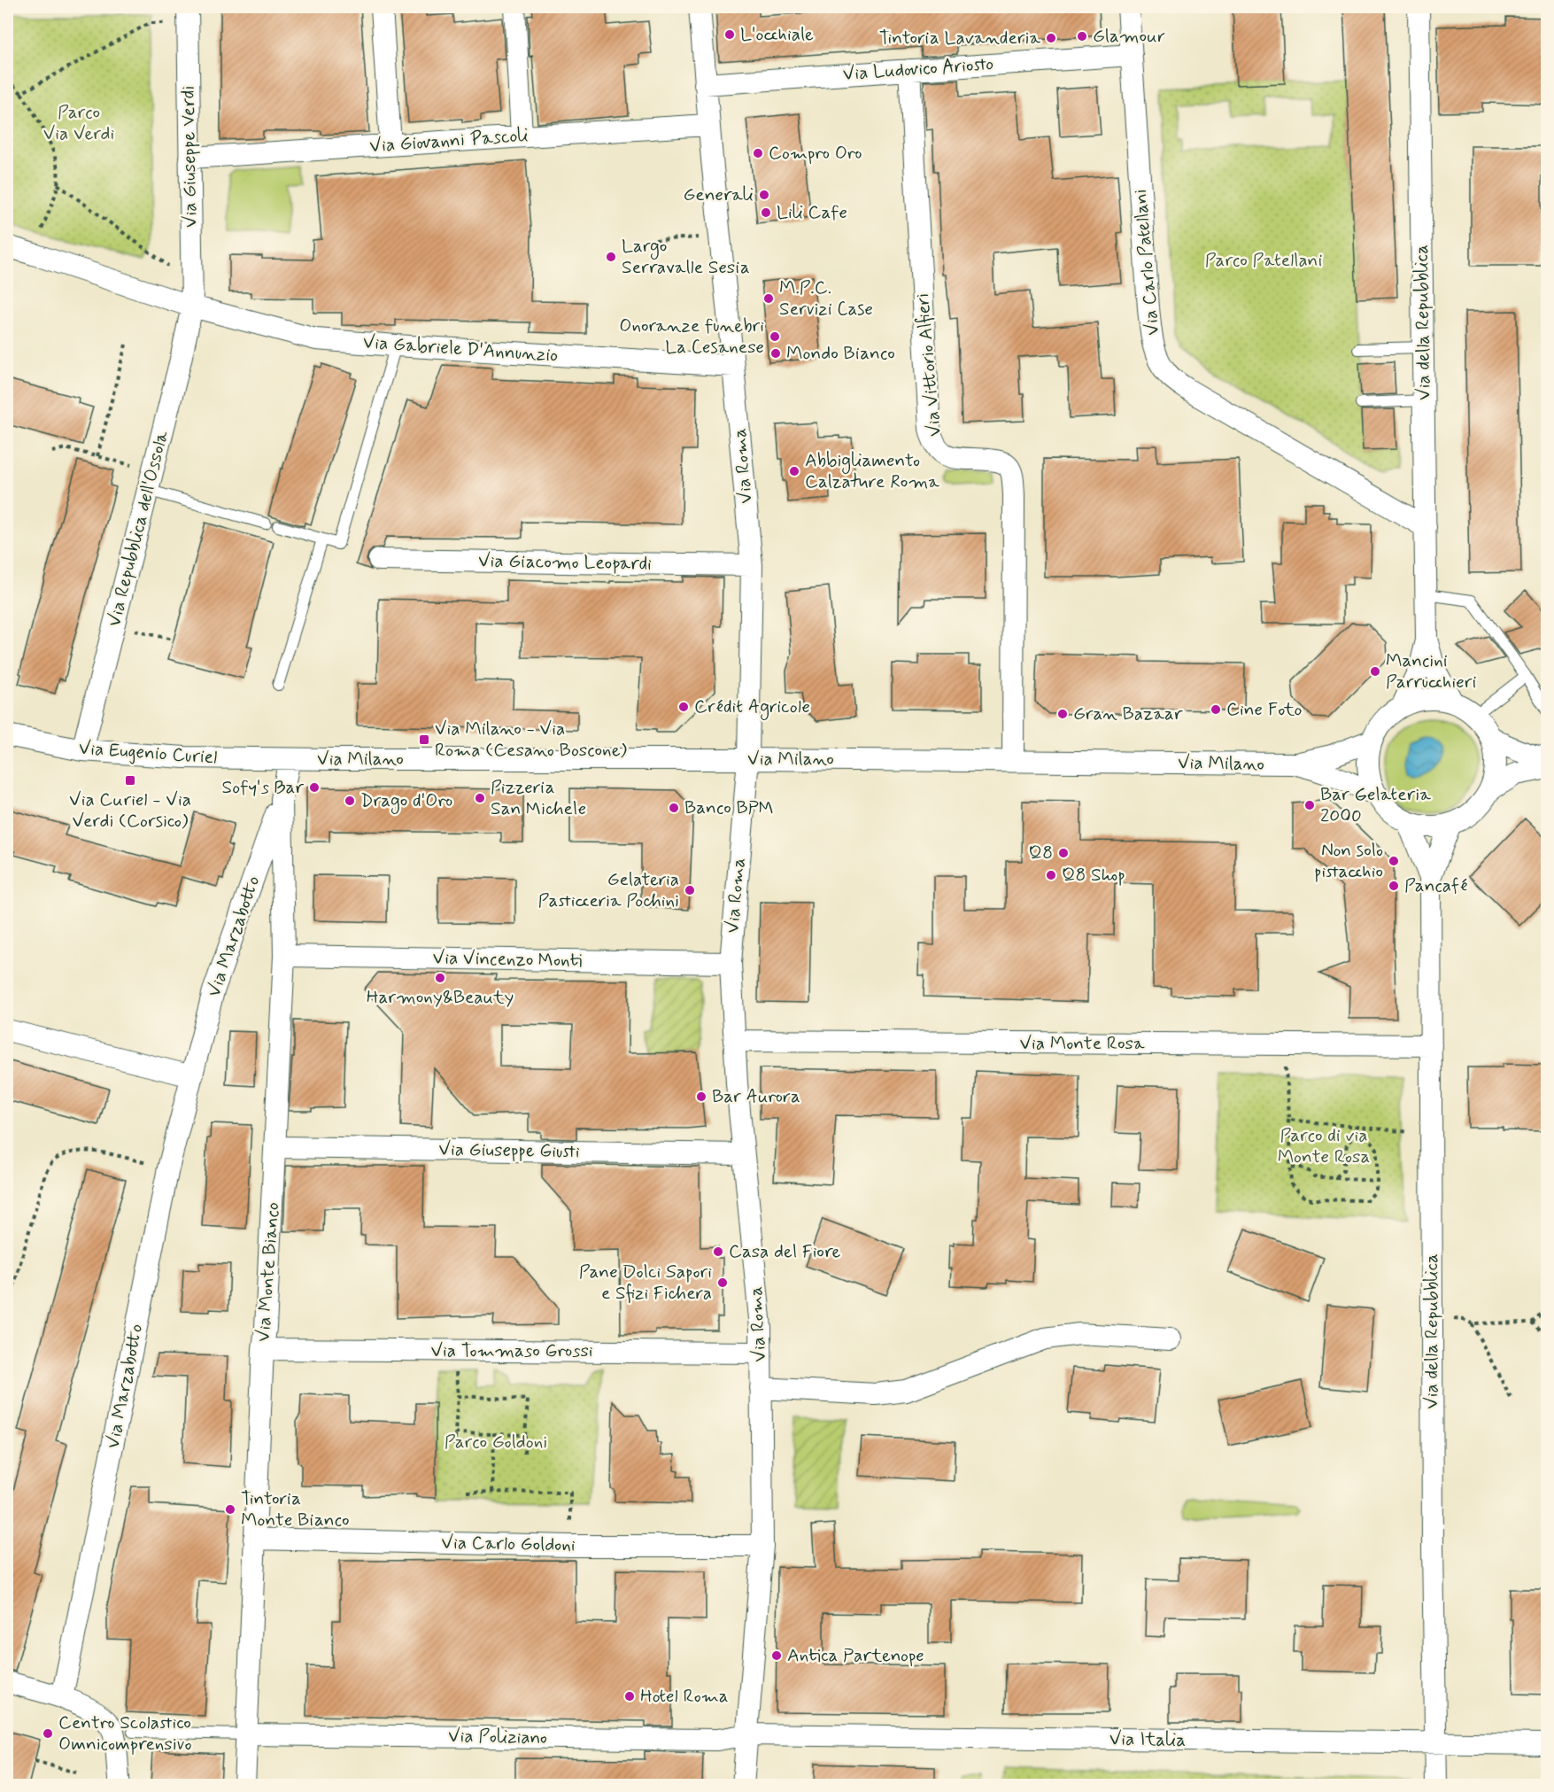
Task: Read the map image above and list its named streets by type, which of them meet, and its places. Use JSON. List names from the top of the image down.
{
  "streets": {
    "street": [
      "Via Ludovico Ariosto",
      "Via Giovanni Pascoli",
      "Via Giuseppe Verdi",
      "Via Carlo Patellani",
      "Via della Repubblica",
      "Via Gabriele D'Annunzio",
      "Via Vittorio Alfieri",
      "Via Roma",
      "Via Repubblica dell'Ossola",
      "Via Giacomo Leopardi",
      "Via Eugenio Curiel",
      "Via Milano",
      "Via Marzabotto",
      "Via Vincenzo Monti",
      "Via Monte Rosa",
      "Via Giuseppe Giusti",
      "Via Monte Bianco",
      "Via Tommaso Grossi",
      "Via Carlo Goldoni",
      "Via Poliziano",
      "Via Italia"
    ]
  },
  "crossings": [
    ["Via Ludovico Ariosto", "Via Carlo Patellani"],
    ["Via Ludovico Ariosto", "Via Vittorio Alfieri"],
    ["Via Ludovico Ariosto", "Via Roma"],
    ["Via Giovanni Pascoli", "Via Giuseppe Verdi"],
    ["Via Giovanni Pascoli", "Via Roma"],
    ["Via Giuseppe Verdi", "Via Gabriele D'Annunzio"],
    ["Via Giuseppe Verdi", "Via Repubblica dell'Ossola"],
    ["Via Carlo Patellani", "Via della Repubblica"],
    ["Via della Repubblica", "Via Milano"],
    ["Via della Repubblica", "Via Monte Rosa"],
    ["Via della Repubblica", "Via Italia"],
    ["Via Gabriele D'Annunzio", "Via Roma"],
    ["Via Gabriele D'Annunzio", "Via Repubblica dell'Ossola"],
    ["Via Vittorio Alfieri", "Via Milano"],
    ["Via Roma", "Via Giacomo Leopardi"],
    ["Via Roma", "Via Milano"],
    ["Via Roma", "Via Vincenzo Monti"],
    ["Via Roma", "Via Monte Rosa"],
    ["Via Roma", "Via Giuseppe Giusti"],
    ["Via Roma", "Via Tommaso Grossi"],
    ["Via Roma", "Via Carlo Goldoni"],
    ["Via Roma", "Via Poliziano"],
    ["Via Roma", "Via Italia"],
    ["Via Repubblica dell'Ossola", "Via Eugenio Curiel"],
    ["Via Eugenio Curiel", "Via Milano"],
    ["Via Eugenio Curiel", "Via Monte Bianco"],
    ["Via Milano", "Via Monte Bianco"],
    ["Via Marzabotto", "Via Monte Bianco"],
    ["Via Vincenzo Monti", "Via Monte Bianco"],
    ["Via Giuseppe Giusti", "Via Monte Bianco"],
    ["Via Monte Bianco", "Via Tommaso Grossi"],
    ["Via Monte Bianco", "Via Carlo Goldoni"],
    ["Via Monte Bianco", "Via Poliziano"],
    ["Via Poliziano", "Via Italia"]
  ],
  "parks": [
    "Parco Via Verdi",
    "Parco Patellani",
    "Parco di via Monte Rosa",
    "Parco Goldoni"
  ],
  "places": {
    "other": [
      "L'occhiale",
      "Glamour",
      "Tintoria Lavanderia",
      "Compro Oro",
      "Generali",
      "Lili Cafe",
      "Largo Serravalle Sesia",
      "M.P.C. Servizi Case",
      "Onoranze funebri La Cesanese",
      "Mondo Bianco",
      "Abbigliamento Calzature Roma",
      "Mancini Parrucchieri",
      "Crédit Agricole",
      "Cine Foto",
      "Gran Bazaar",
      "Sofy's Bar",
      "Pizzeria San Michele",
      "Drago d'Oro",
      "Bar Gelateria 2000",
      "Banco BPM",
      "Q8",
      "Non solo pistacchio",
      "Q8 Shop",
      "Pancafé",
      "Gelateria Pasticceria Pochini",
      "Harmony&Beauty",
      "Bar Aurora",
      "Casa del Fiore",
      "Pane Dolci Sapori e Sfizi Fichera",
      "Tintoria Monte Bianco",
      "Antica Partenope",
      "Hotel Roma",
      "Centro Scolastico Omnicomprensivo"
    ],
    "transit": ["Via Milano - Via Roma (Cesano Boscone)", "Via Curiel - Via Verdi (Corsico)"]
  }
}
